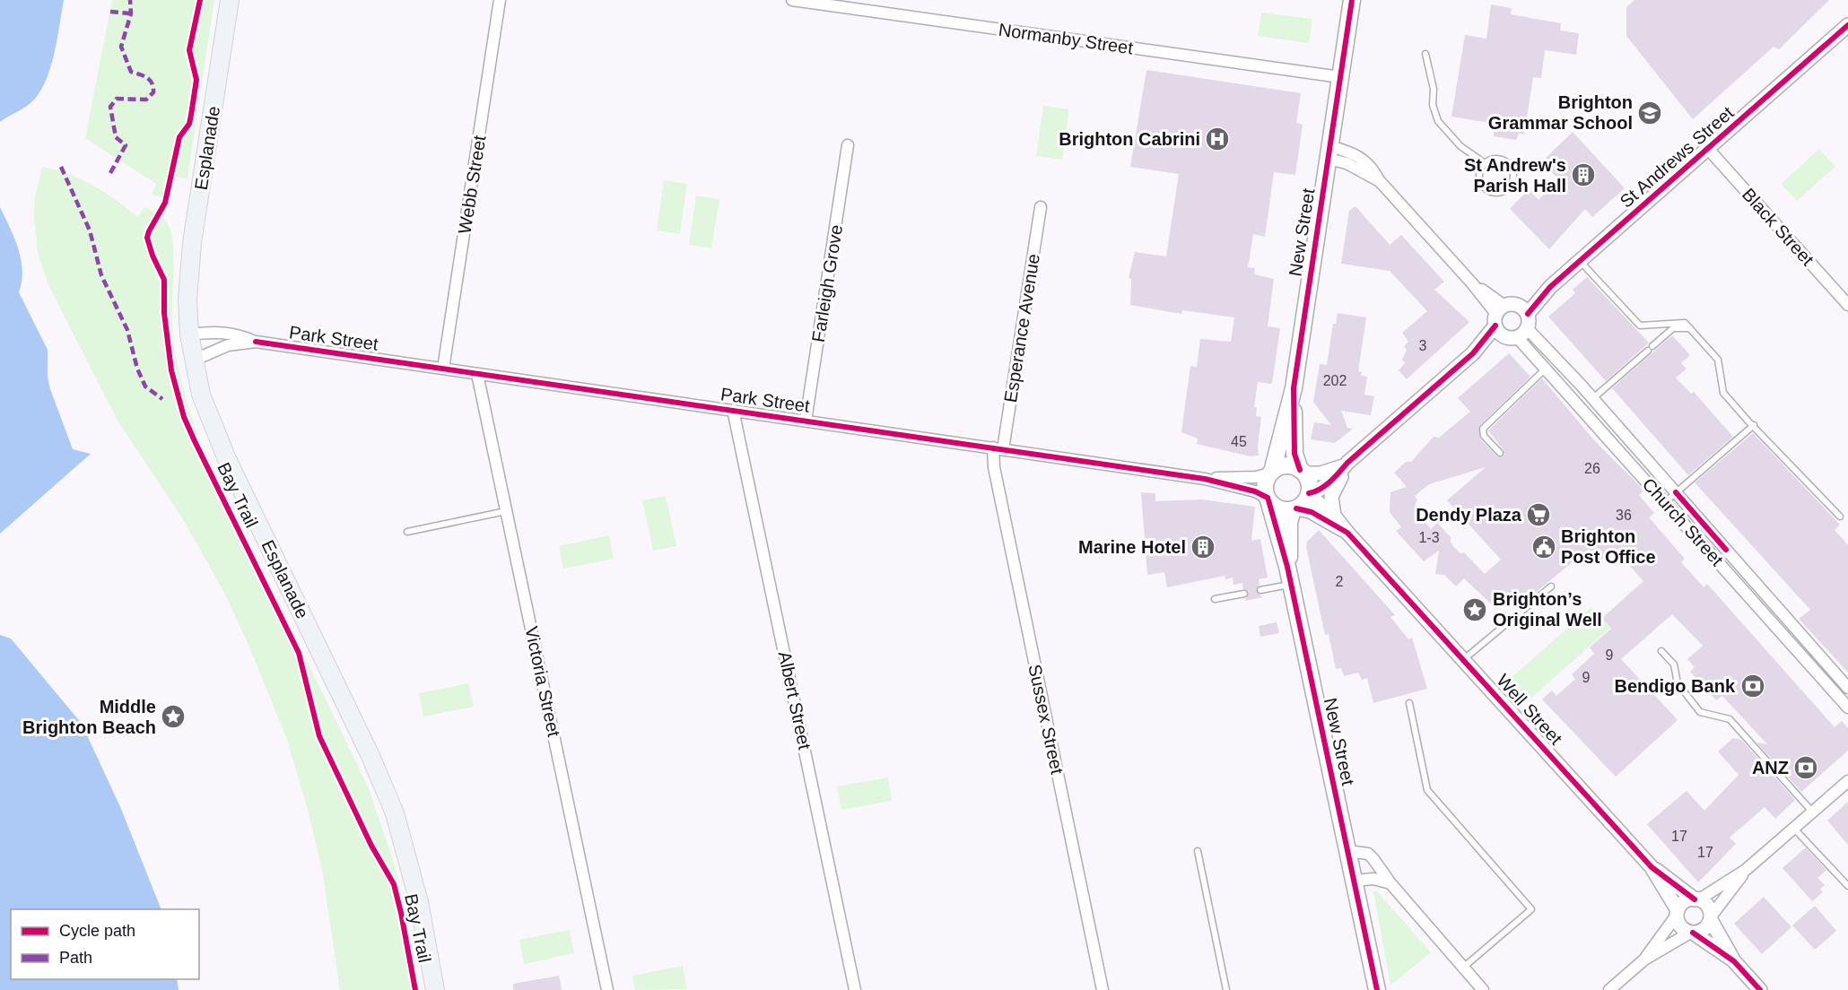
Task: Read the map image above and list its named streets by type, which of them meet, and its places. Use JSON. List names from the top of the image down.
{
  "streets": {
    "main road": ["Esplanade", "New Street"],
    "street": [
      "Normanby Street",
      "St Andrews Street",
      "Webb Street",
      "Black Street",
      "Farleigh Grove",
      "Esperance Avenue",
      "Park Street",
      "Church Street",
      "Victoria Street",
      "Albert Street",
      "Well Street",
      "Sussex Street"
    ],
    "cycle path": ["Bay Trail"]
  },
  "crossings": [
    ["Normanby Street", "New Street"],
    ["Esplanade", "Park Street"],
    ["St Andrews Street", "Black Street"],
    ["Webb Street", "Park Street"],
    ["New Street", "Park Street"],
    ["New Street", "Church Street"],
    ["New Street", "Well Street"],
    ["Farleigh Grove", "Park Street"],
    ["Esperance Avenue", "Park Street"],
    ["Esperance Avenue", "Sussex Street"],
    ["Park Street", "Victoria Street"],
    ["Park Street", "Albert Street"],
    ["Park Street", "Well Street"],
    ["Park Street", "Sussex Street"]
  ],
  "places": {
    "school or university": ["Brighton Grammar School"],
    "hospital": ["Brighton Cabrini"],
    "building": ["St Andrew's Parish Hall", "Marine Hotel"],
    "supermarket": ["Dendy Plaza"],
    "public building": ["Brighton Post Office"],
    "place": ["Brighton’s Original Well", "Middle Brighton Beach"],
    "bank": ["Bendigo Bank", "ANZ"]
  },
  "house_numbers": [
    "3",
    "202",
    "45",
    "26",
    "36",
    "1-3",
    "2",
    "9",
    "9",
    "17",
    "17"
  ],
  "legend": ["Cycle path", "Path"]
}
